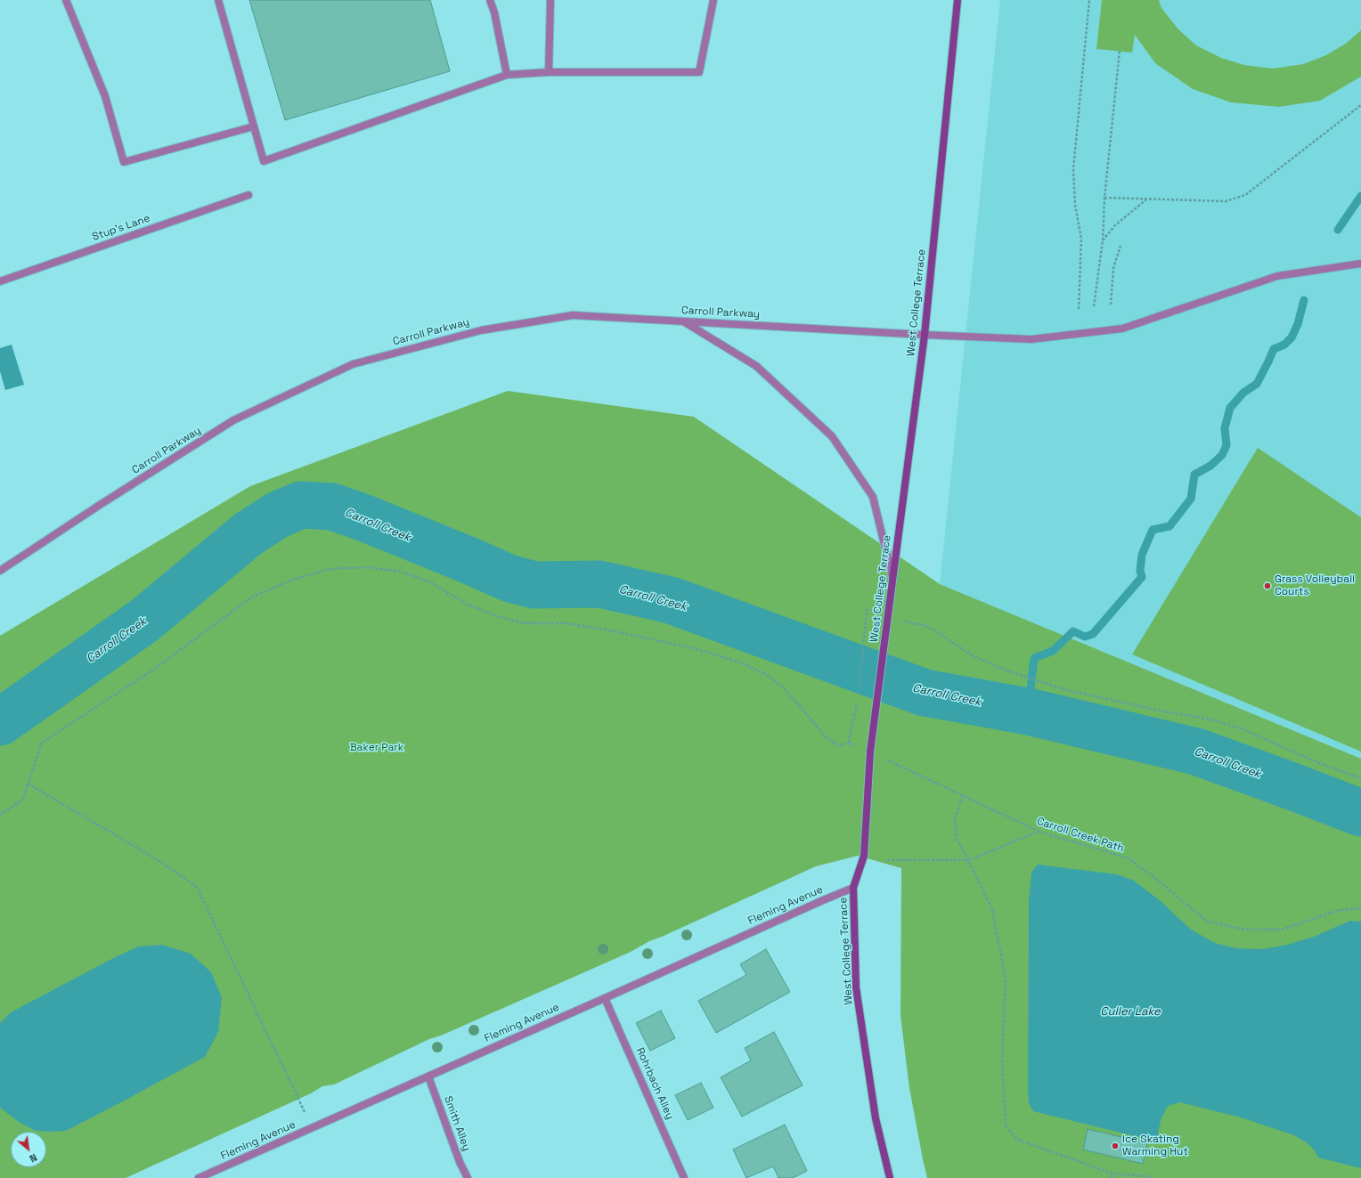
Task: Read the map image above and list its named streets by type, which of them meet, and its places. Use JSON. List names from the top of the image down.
{
  "streets": {
    "street": [
      "Stup's Lane",
      "West College Terrace",
      "Carroll Parkway",
      "Fleming Avenue",
      "Rohrbach Alley",
      "Smith Alley"
    ],
    "path": ["Carroll Creek Path"]
  },
  "crossings": [
    ["West College Terrace", "Carroll Parkway"],
    ["West College Terrace", "Carroll Creek Path"],
    ["West College Terrace", "Fleming Avenue"],
    ["Fleming Avenue", "Rohrbach Alley"],
    ["Fleming Avenue", "Smith Alley"]
  ],
  "water": ["Carroll Creek", "Culler Lake"],
  "parks": ["Baker Park"],
  "places": ["Grass Volleyball Courts", "Ice Skating Warming Hut"],
  "north": "bottom right"
}
